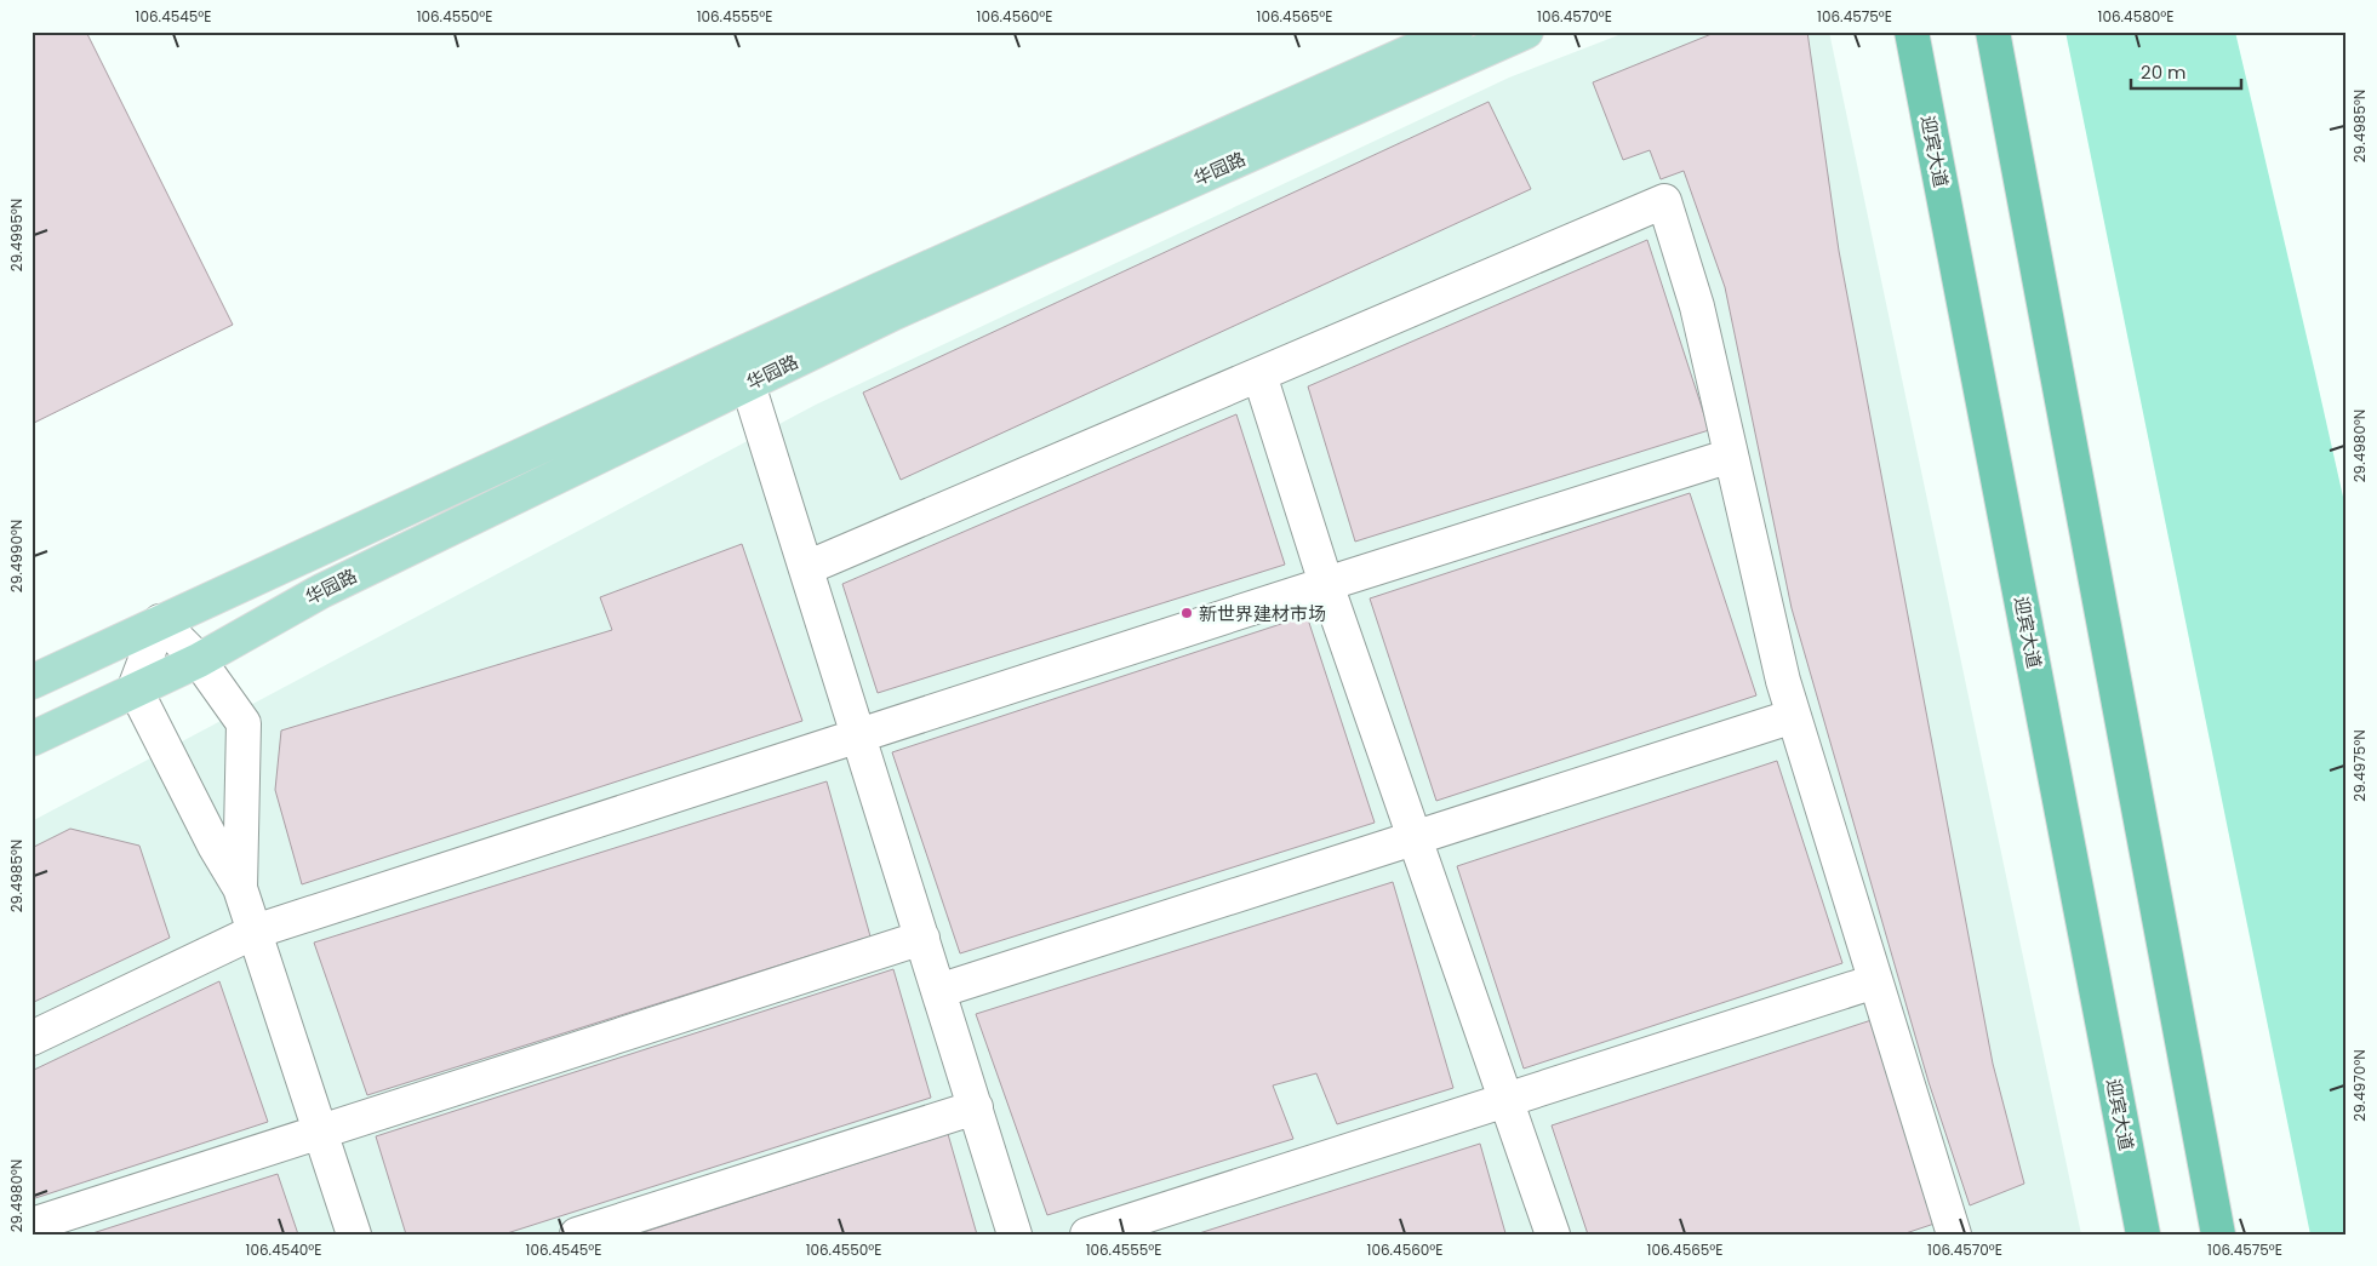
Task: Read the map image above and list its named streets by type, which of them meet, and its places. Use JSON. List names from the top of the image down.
{
  "streets": {
    "highway": ["迎宾大道"],
    "main road": ["华园路"]
  },
  "places": ["新世界建材市场"],
  "scale_bar": "20 m",
  "coordinates": [
    "106.4545°E",
    "106.4550°E",
    "106.4555°E",
    "106.4560°E",
    "106.4565°E",
    "106.4570°E",
    "106.4575°E",
    "106.4580°E",
    "29.4985°N",
    "29.4995°N",
    "29.4980°N",
    "29.4990°N",
    "29.4975°N",
    "29.4970°N",
    "106.4540°E"
  ]
}
